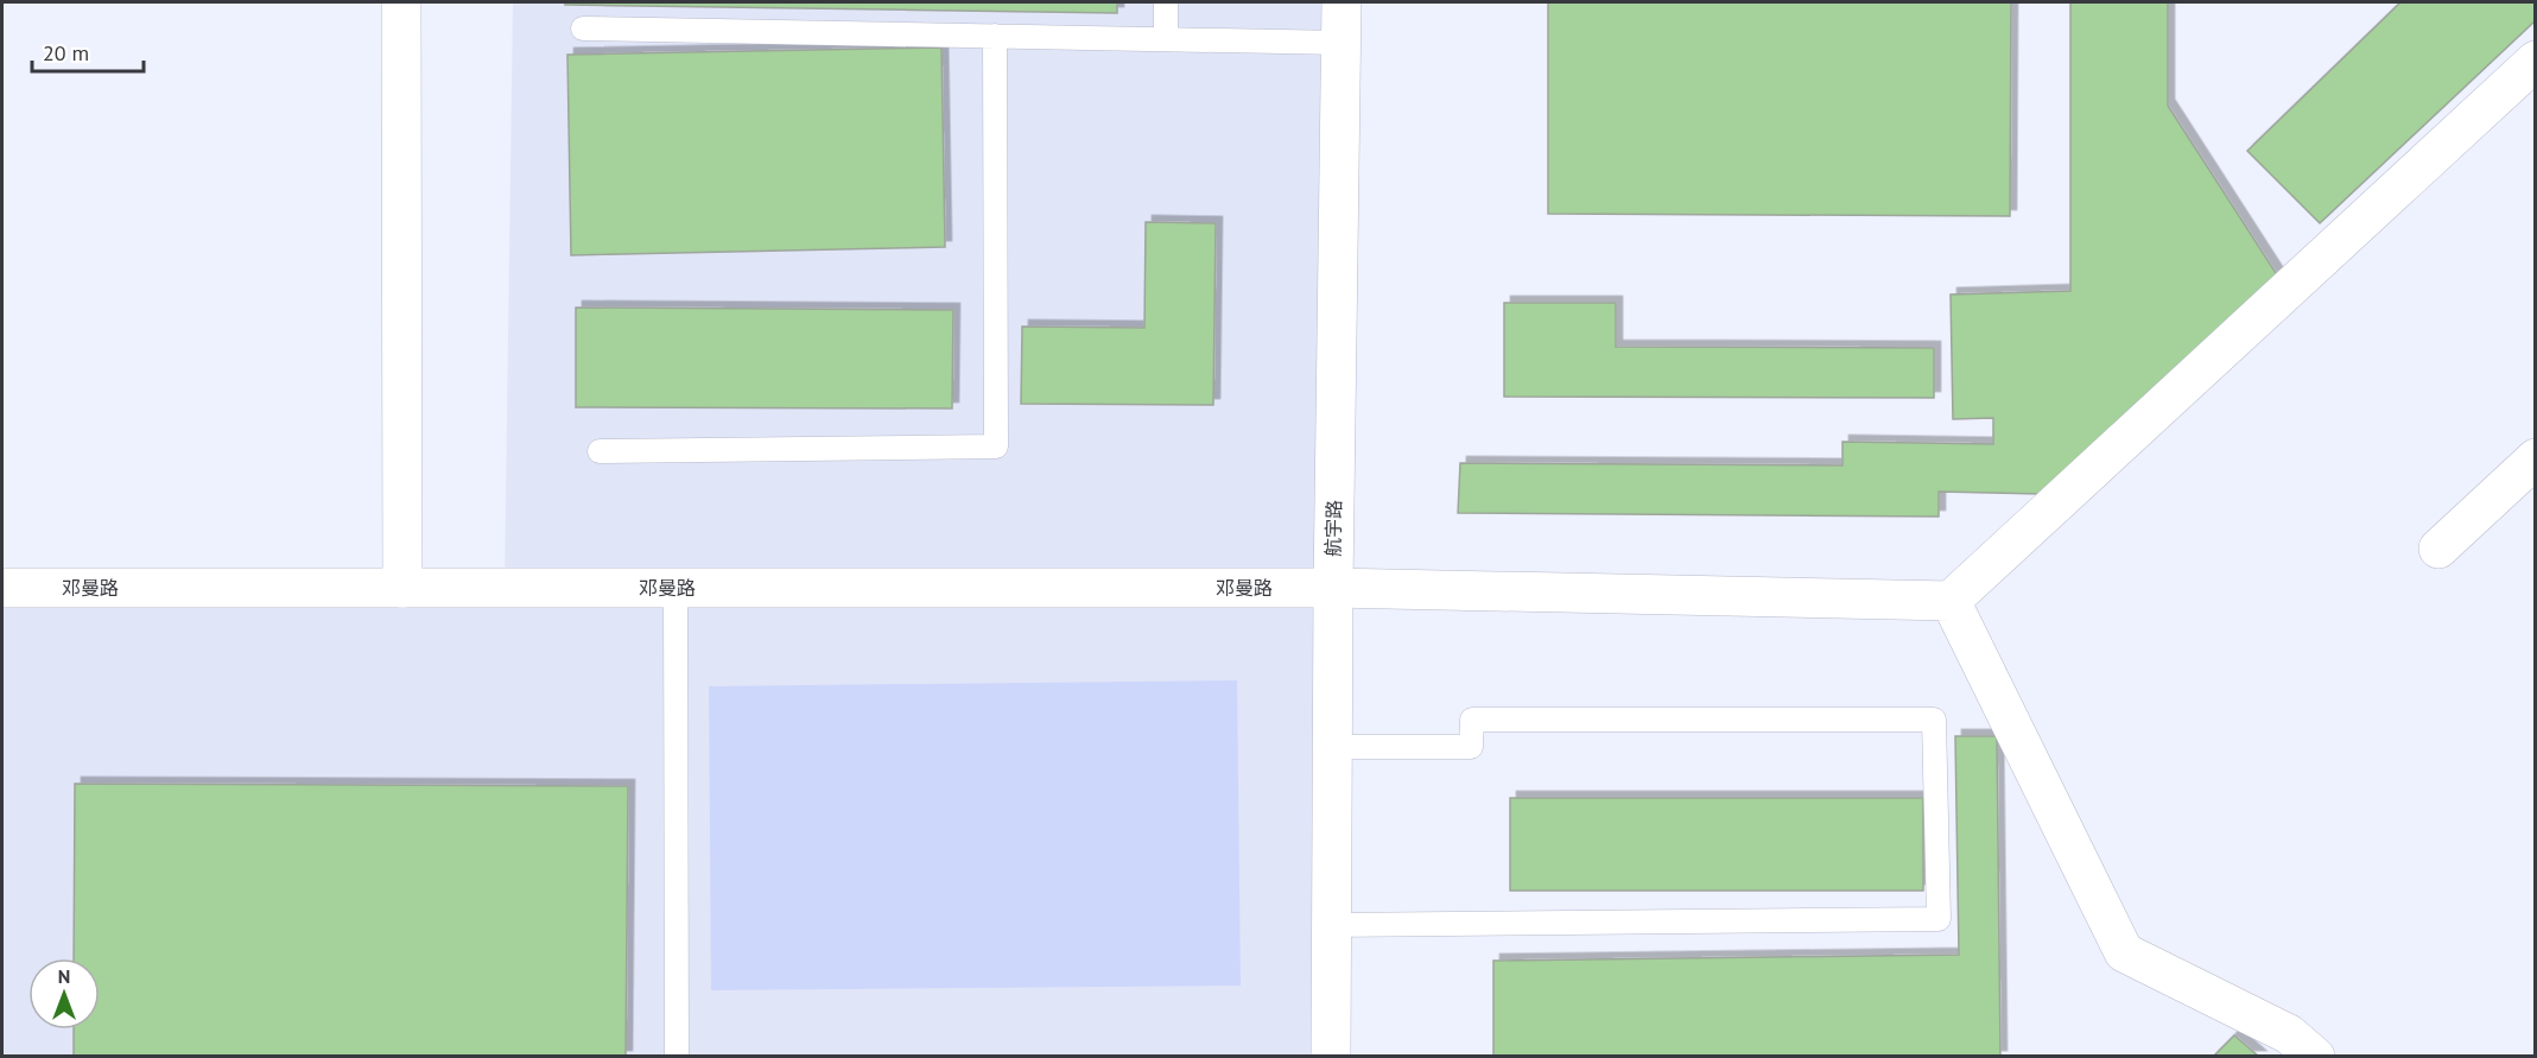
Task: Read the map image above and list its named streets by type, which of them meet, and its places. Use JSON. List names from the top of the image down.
{
  "streets": {
    "street": ["航宇路", "邓曼路"]
  },
  "crossings": [
    ["航宇路", "邓曼路"]
  ],
  "scale_bar": "20 m",
  "north": "top"
}
